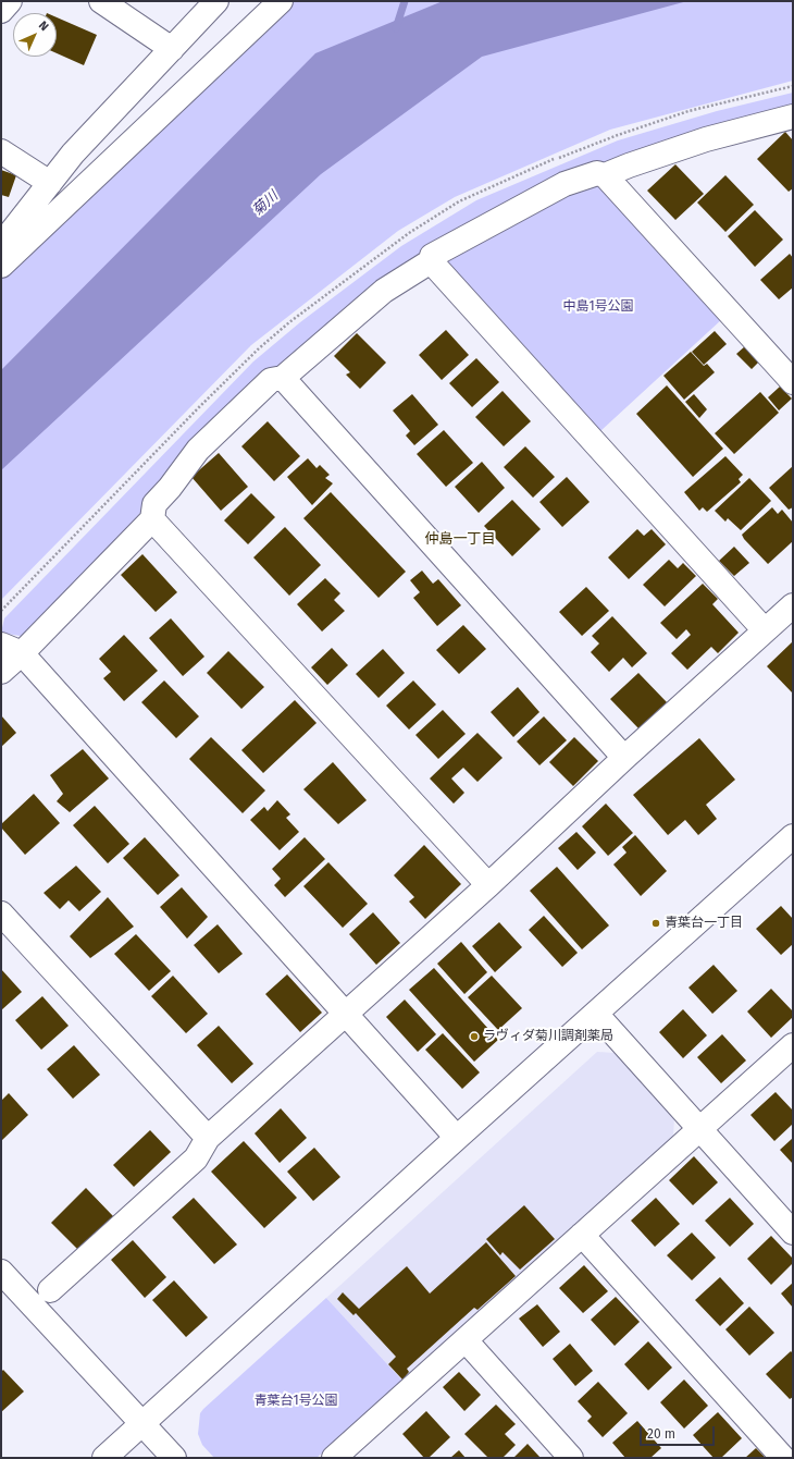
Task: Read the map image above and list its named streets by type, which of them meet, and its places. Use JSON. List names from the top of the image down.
{
  "districts": ["仲島一丁目"],
  "water": ["菊川"],
  "parks": ["中島1号公園", "青葉台1号公園"],
  "places": ["青葉台一丁目", "ラヴィダ菊川調剤薬局"],
  "scale_bar": "20 m",
  "north": "top right"
}
